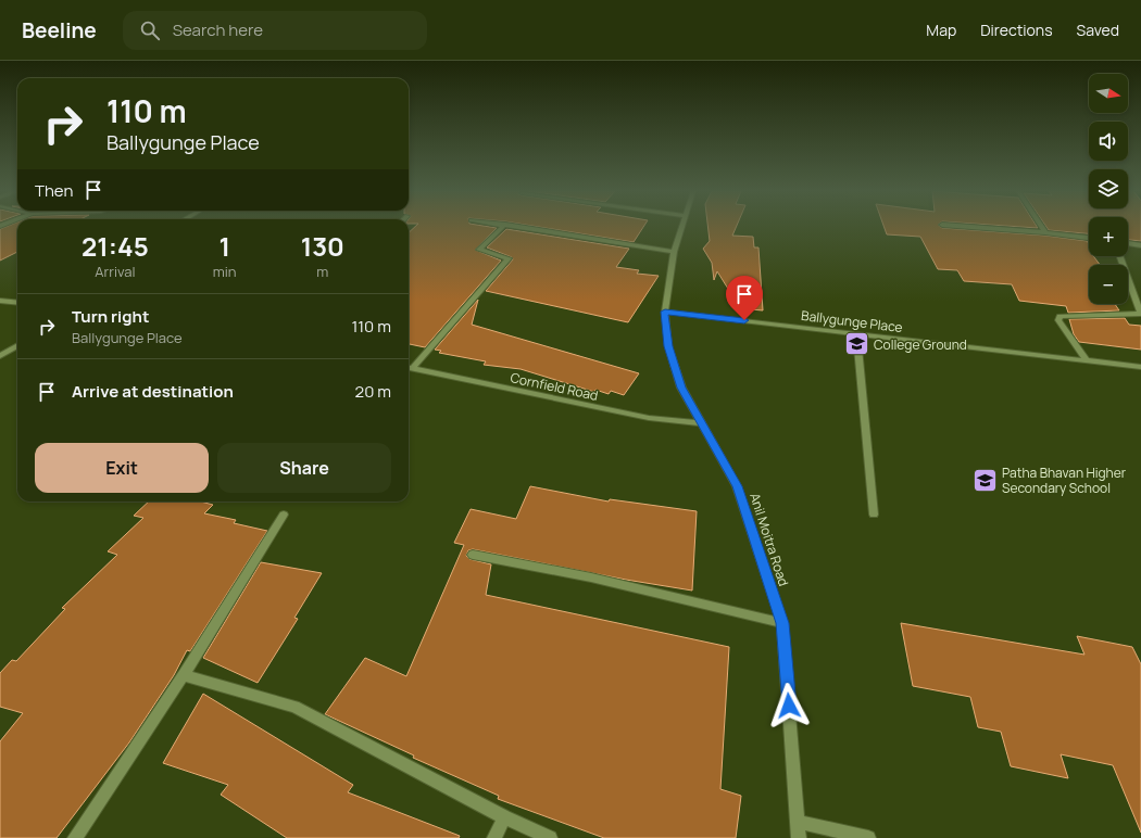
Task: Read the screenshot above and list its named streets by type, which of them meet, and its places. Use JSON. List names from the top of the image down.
{
  "streets": {
    "street": ["Ballygunge Place", "Cornfield Road", "Anil Moitra Road"]
  },
  "crossings": [
    ["Ballygunge Place", "Anil Moitra Road"],
    ["Cornfield Road", "Anil Moitra Road"]
  ],
  "places": {
    "school or university": ["College Ground", "Patha Bhavan Higher Secondary School"]
  },
  "north": "right",
  "page": {
    "header": "Beeline",
    "search": "Search here",
    "nav": ["Map", "Directions", "Saved"],
    "map_buttons": ["+", "−"],
    "turn": ["110 m", "Ballygunge Place"],
    "then": "Then",
    "eta": [
      "21:45",
      "Arrival",
      "1",
      "min",
      "130",
      "m"
    ],
    "list": [
      {
        "name": "Turn right",
        "note": "Ballygunge Place",
        "value": "110 m"
      },
      {
        "name": "Arrive at destination",
        "value": "20 m"
      }
    ],
    "buttons": ["Exit", "Share"]
  }
}
